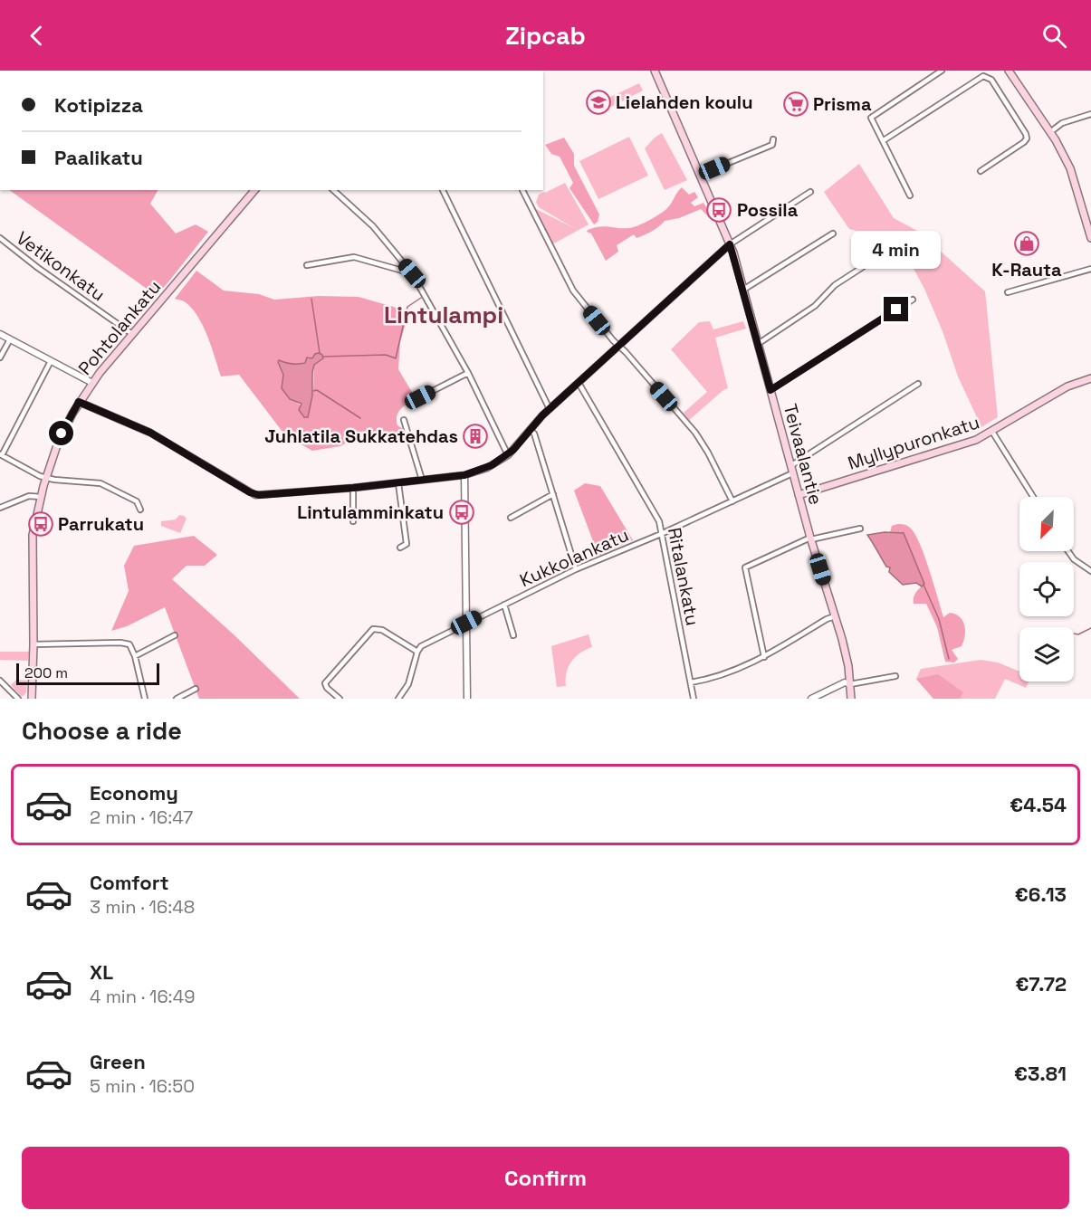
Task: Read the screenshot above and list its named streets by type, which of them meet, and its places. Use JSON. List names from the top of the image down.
{
  "streets": {
    "main road": ["Pohtolankatu", "Myllypuronkatu", "Teivaalantie"],
    "street": ["Vetikonkatu", "Kukkolankatu", "Ritalankatu"]
  },
  "crossings": [
    ["Vetikonkatu", "Pohtolankatu"],
    ["Myllypuronkatu", "Teivaalantie"],
    ["Teivaalantie", "Kukkolankatu"],
    ["Kukkolankatu", "Ritalankatu"]
  ],
  "districts": ["Lintulampi"],
  "places": {
    "school or university": ["Lielahden koulu"],
    "supermarket": ["Prisma"],
    "bus stop": ["Possila", "Lintulamminkatu", "Parrukatu"],
    "shop": ["K-Rauta"],
    "building": ["Juhlatila Sukkatehdas"]
  },
  "scale_bar": "200 m",
  "north": "bottom left",
  "page": {
    "header": "Zipcab",
    "banner": ["Kotipizza", "Paalikatu"],
    "bubble": "4 min",
    "scale": "200 m",
    "heading": "Choose a ride",
    "list": [
      {
        "name": "Economy",
        "note": "2 min · 16:47",
        "value": "€4.54"
      },
      {
        "name": "Comfort",
        "note": "3 min · 16:48",
        "value": "€6.13"
      },
      {
        "name": "XL",
        "note": "4 min · 16:49",
        "value": "€7.72"
      },
      {
        "name": "Green",
        "note": "5 min · 16:50",
        "value": "€3.81"
      }
    ],
    "buttons": "Confirm"
  }
}
